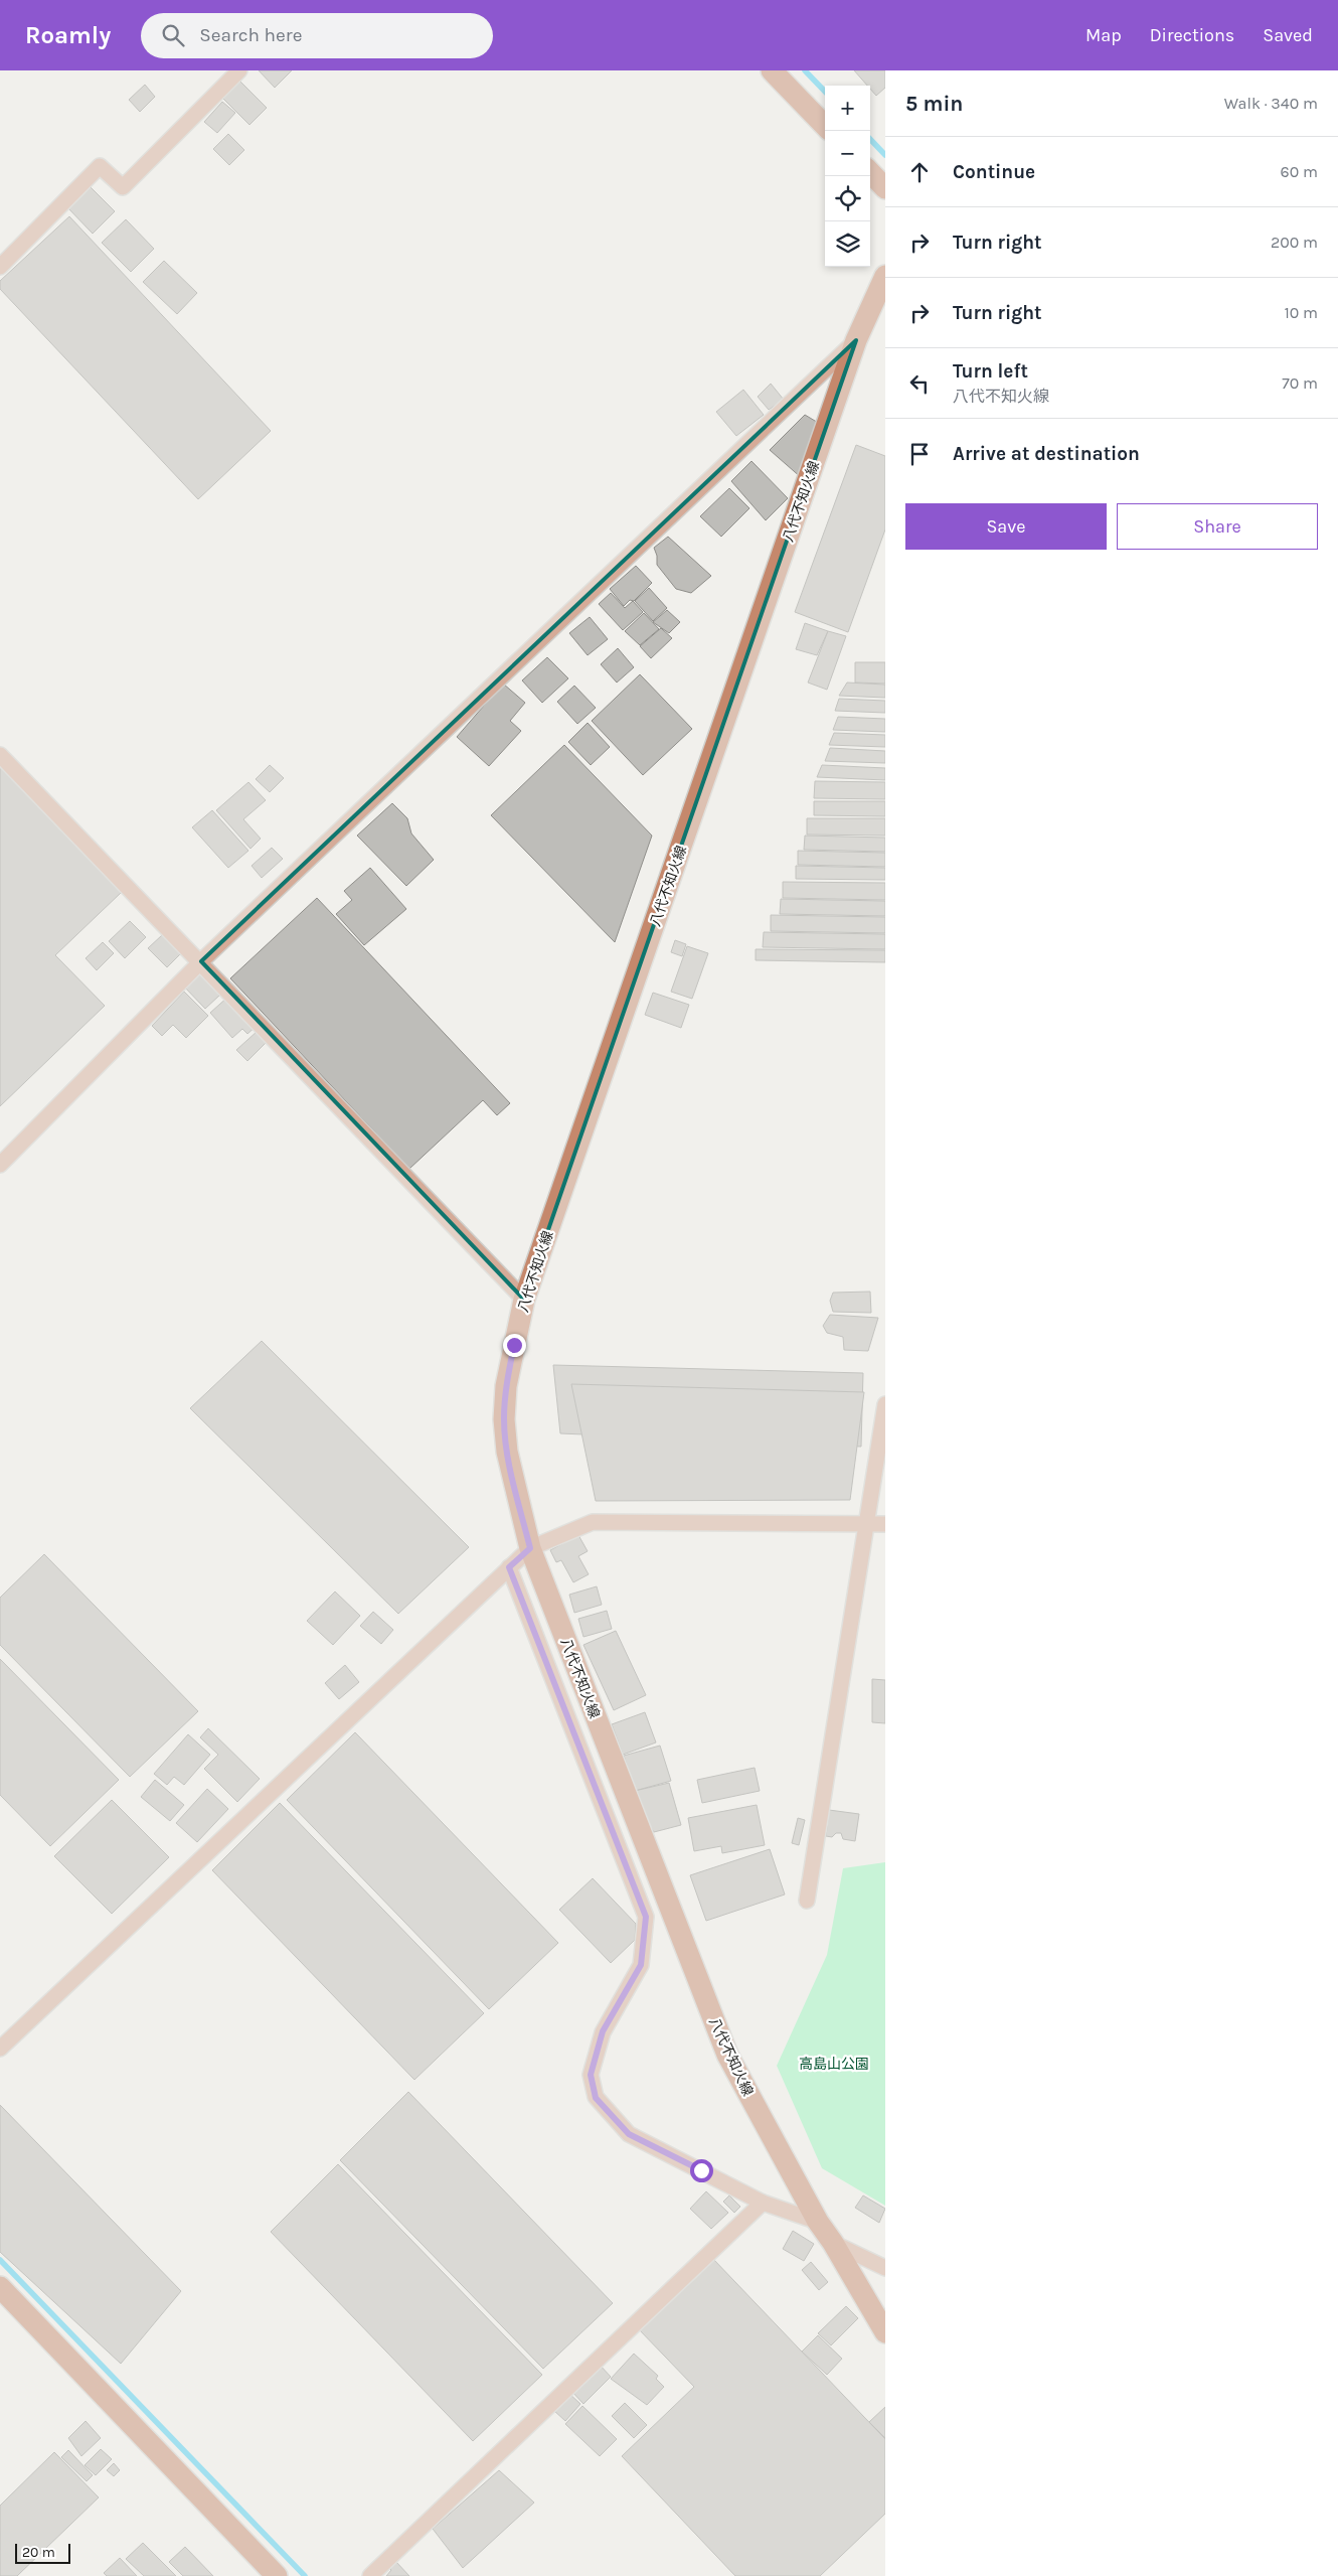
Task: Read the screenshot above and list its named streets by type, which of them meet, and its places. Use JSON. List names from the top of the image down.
{
  "streets": {
    "main road": ["八代不知火線"]
  },
  "parks": ["高島山公園"],
  "scale_bar": "20 m",
  "page": {
    "header": "Roamly",
    "search": "Search here",
    "nav": ["Map", "Directions", "Saved"],
    "heading": ["5 min", "Walk · 340 m"],
    "map_buttons": ["+", "−"],
    "list": [
      ["Continue", "60 m"],
      ["Turn right", "200 m"],
      ["Turn right", "10 m"],
      ["Turn left", "八代不知火線", "70 m"],
      "Arrive at destination"
    ],
    "buttons": ["Save", "Share"],
    "scale": "20 m"
  }
}
